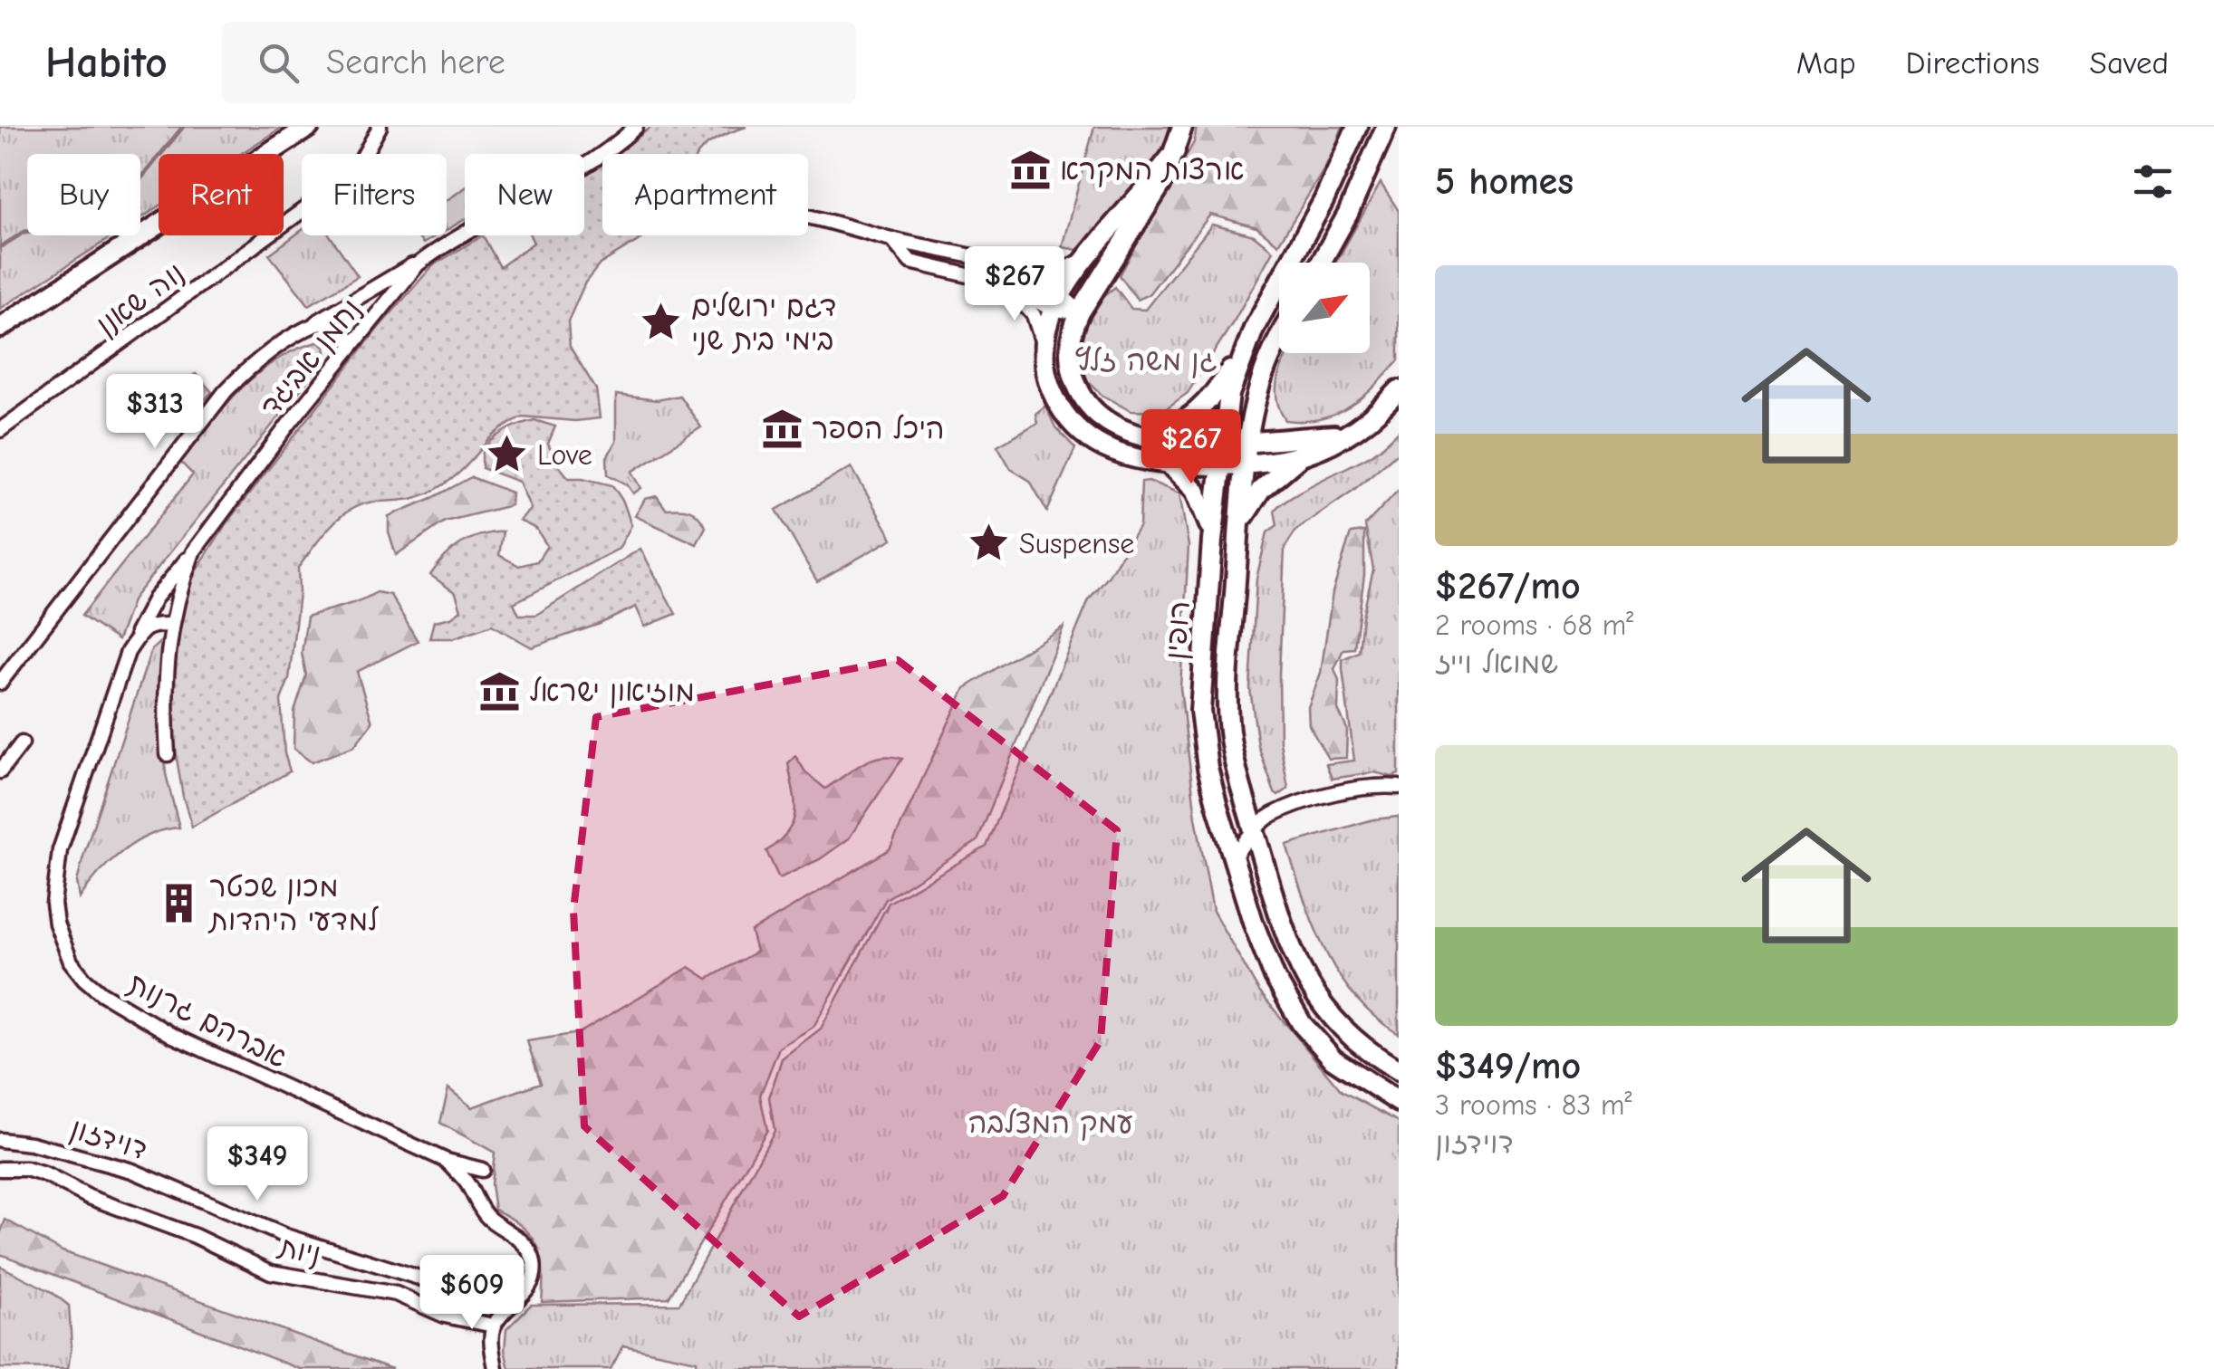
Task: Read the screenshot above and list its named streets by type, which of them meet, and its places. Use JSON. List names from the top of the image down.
{
  "streets": {
    "street": [
      "נוה שאנן",
      "נחמן אביגד",
      "רופין",
      "אברהם גרנות",
      "דוידזון",
      "ניות"
    ]
  },
  "crossings": [
    ["נחמן אביגד", "אברהם גרנות"]
  ],
  "parks": ["גן משה זלץ", "עמק המצלבה"],
  "places": {
    "museum": ["ארצות המקרא", "היכל הספר", "מוזיאון ישראל"],
    "place": ["דגם ירושלים בימי בית שני", "Love", "Suspense"],
    "building": ["מכון שכטר למדעי היהדות"]
  },
  "north": "top right",
  "page": {
    "header": "Habito",
    "search": "Search here",
    "nav": ["Map", "Directions", "Saved"],
    "heading": "5 homes",
    "chip": [
      "Buy",
      "Rent",
      "Filters",
      "New",
      "Apartment"
    ],
    "list": [
      {
        "name": "$267/mo",
        "note": "2 rooms · 68 m² · שמואל וייז"
      },
      {
        "name": "$349/mo",
        "note": "3 rooms · 83 m² · דוידזון"
      }
    ],
    "price": [
      "$267",
      "$313",
      "$267",
      "$349",
      "$609"
    ]
  }
}
